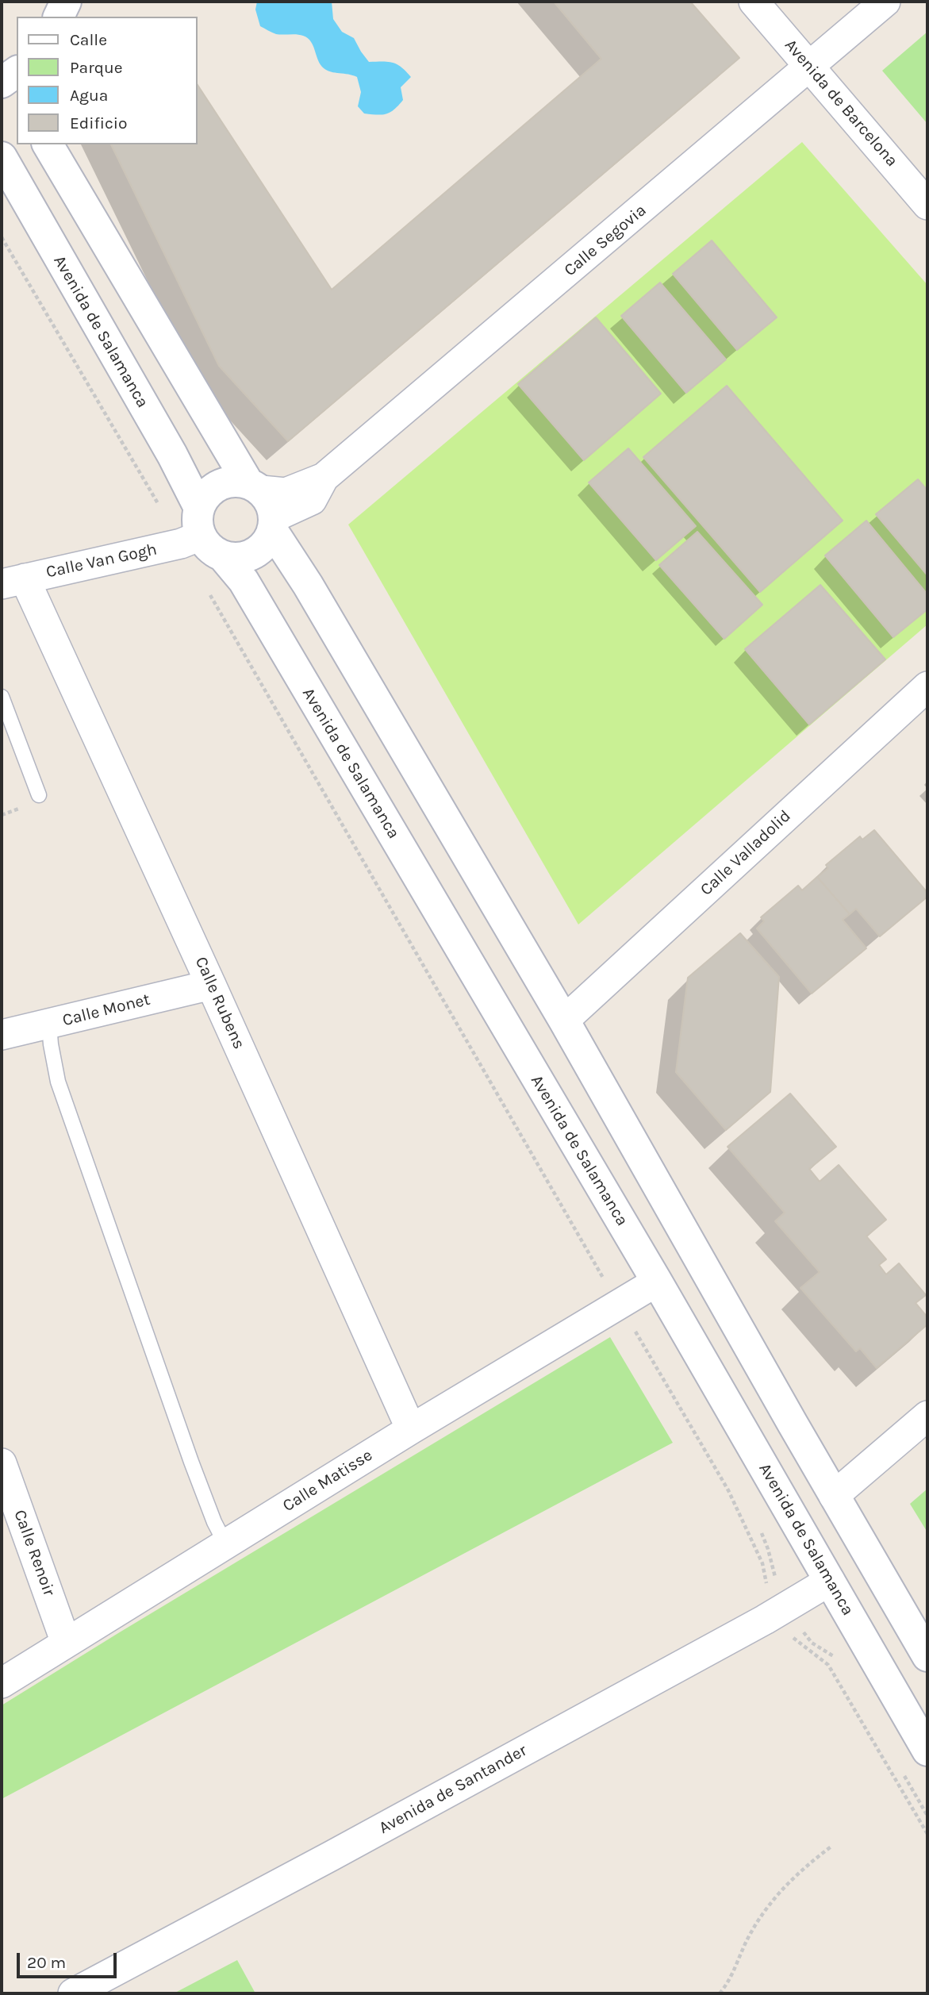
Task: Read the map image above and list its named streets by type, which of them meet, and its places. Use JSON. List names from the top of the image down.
{
  "streets": {
    "street": [
      "Avenida de Barcelona",
      "Calle Segovia",
      "Avenida de Salamanca",
      "Calle Van Gogh",
      "Calle Valladolid",
      "Calle Rubens",
      "Calle Monet",
      "Calle Matisse",
      "Calle Renoir",
      "Avenida de Santander"
    ]
  },
  "crossings": [
    ["Avenida de Barcelona", "Calle Segovia"],
    ["Avenida de Salamanca", "Calle Van Gogh"],
    ["Avenida de Salamanca", "Calle Matisse"],
    ["Avenida de Salamanca", "Avenida de Santander"],
    ["Calle Van Gogh", "Calle Rubens"],
    ["Calle Rubens", "Calle Monet"],
    ["Calle Rubens", "Calle Matisse"],
    ["Calle Matisse", "Calle Renoir"]
  ],
  "legend": [
    "Calle",
    "Parque",
    "Agua",
    "Edificio"
  ],
  "scale_bar": "20 m"
}
